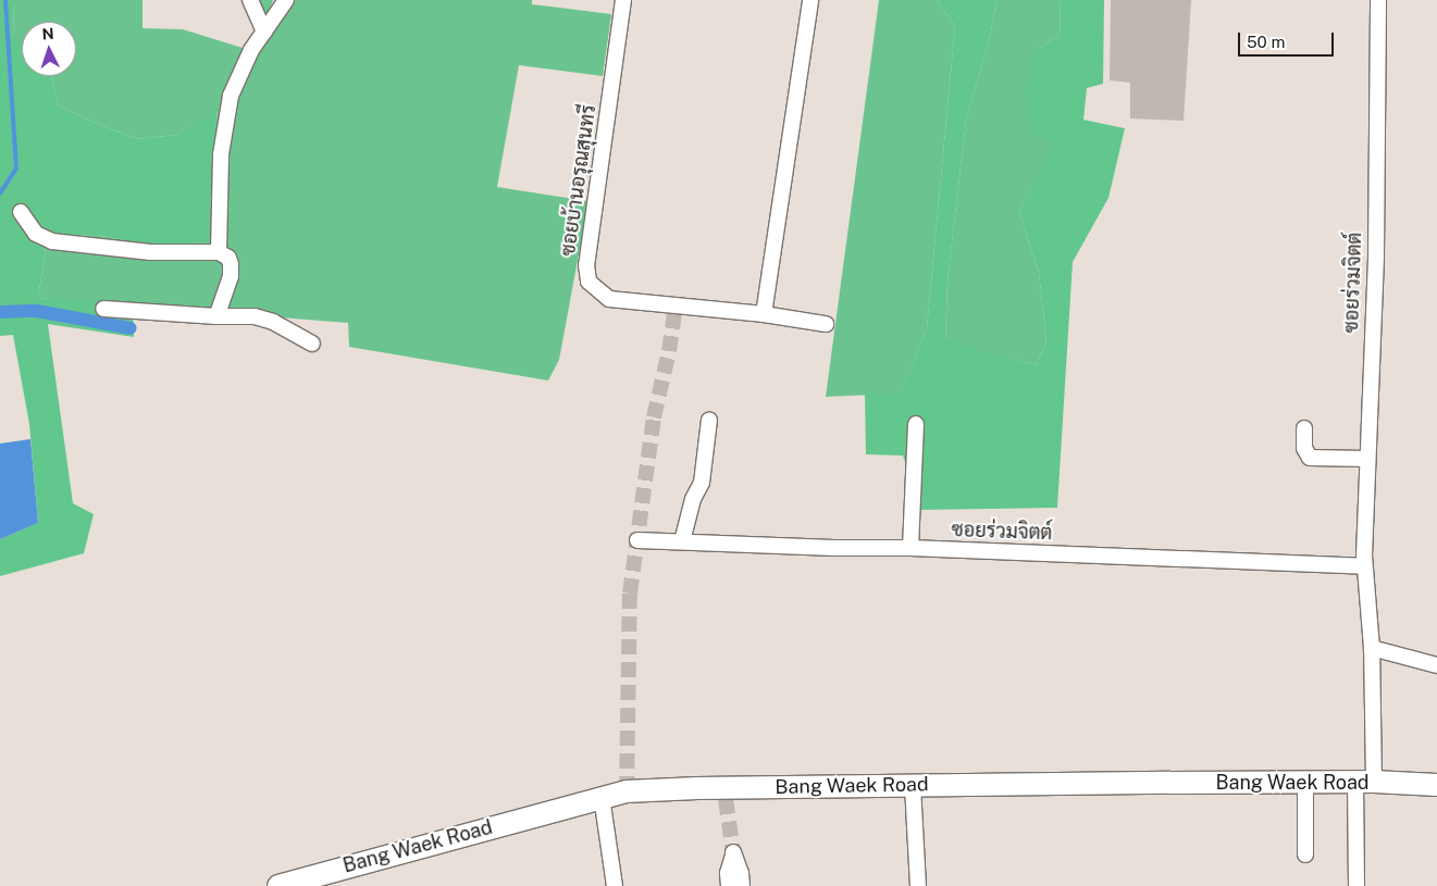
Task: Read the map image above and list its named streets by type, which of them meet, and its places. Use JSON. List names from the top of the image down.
{
  "streets": {
    "main road": ["Bang Waek Road"],
    "street": ["ซอยบ้านอรุณสุนทรี", "ซอยร่วมจิตต์"]
  },
  "crossings": [
    ["ซอยร่วมจิตต์", "Bang Waek Road"]
  ],
  "scale_bar": "50 m",
  "north": "top"
}
